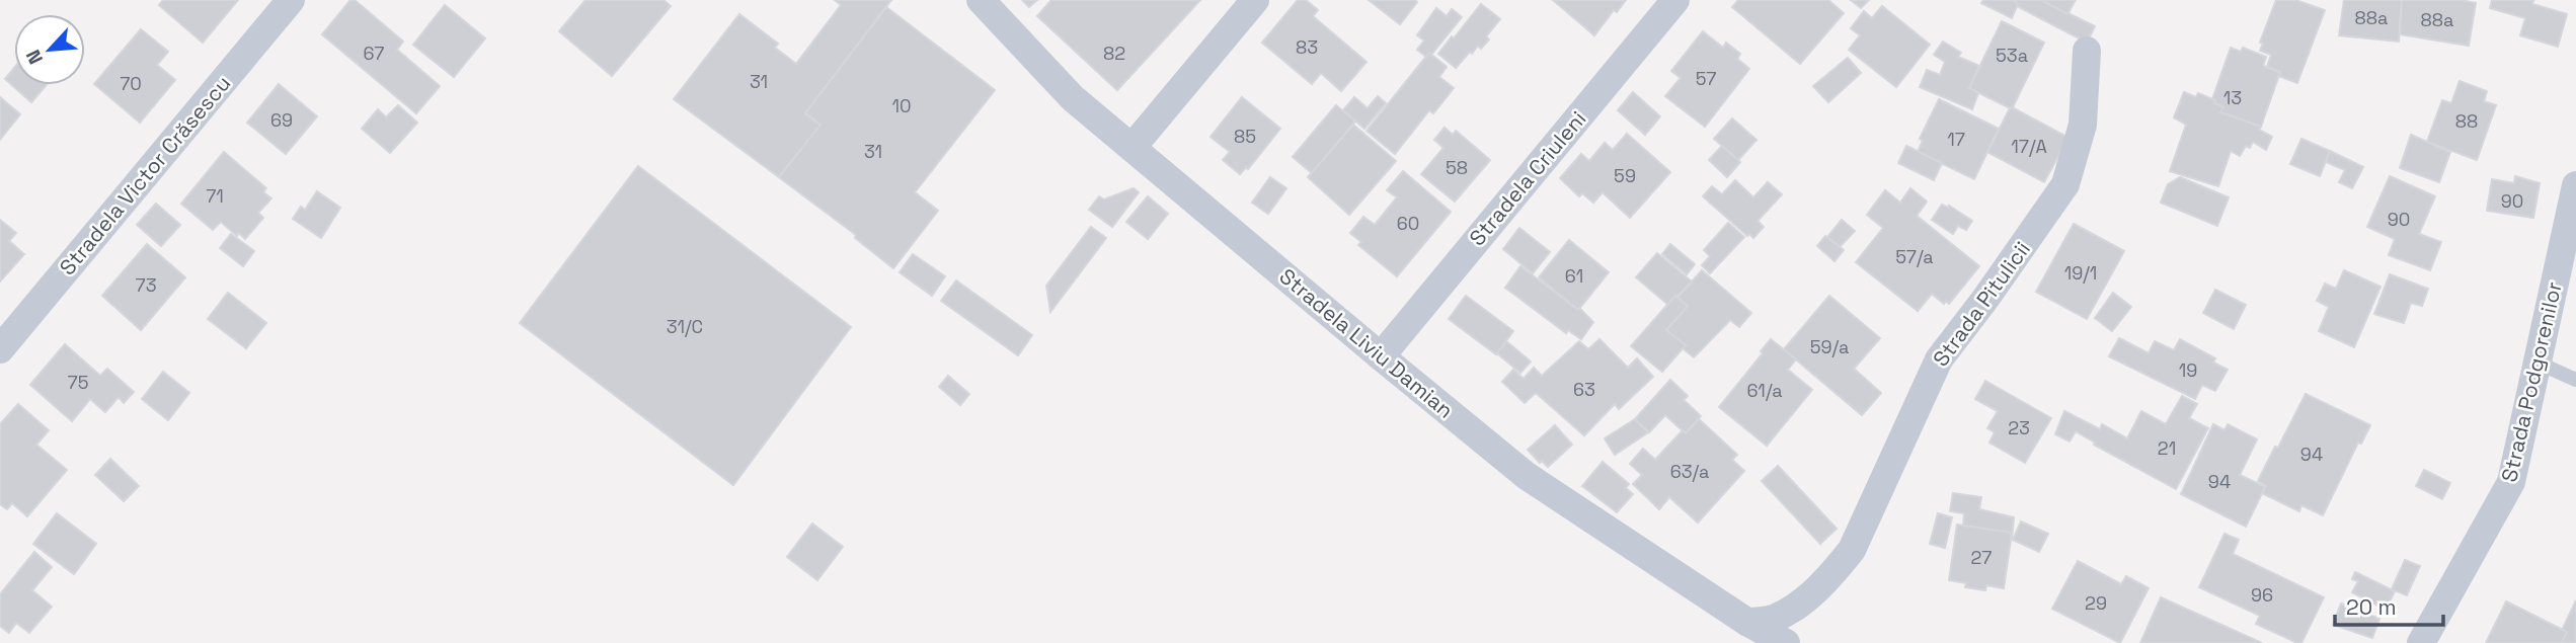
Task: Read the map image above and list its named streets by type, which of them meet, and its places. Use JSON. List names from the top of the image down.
{
  "streets": {
    "street": [
      "Stradela Victor Crăsescu",
      "Stradela Criuleni",
      "Strada Pitulicii",
      "Stradela Liviu Damian",
      "Strada Podgorenilor"
    ]
  },
  "crossings": [
    ["Stradela Criuleni", "Stradela Liviu Damian"],
    ["Strada Pitulicii", "Stradela Liviu Damian"]
  ],
  "house_numbers": [
    "88a",
    "88a",
    "83",
    "67",
    "82",
    "53a",
    "57",
    "31",
    "70",
    "13",
    "10",
    "69",
    "88",
    "85",
    "17",
    "17/A",
    "31",
    "58",
    "59",
    "71",
    "90",
    "90",
    "60",
    "57/a",
    "19/1",
    "61",
    "73",
    "31/C",
    "59/a",
    "19",
    "75",
    "63",
    "61/a",
    "23",
    "21",
    "94",
    "63/a",
    "94",
    "27",
    "96",
    "29"
  ],
  "scale_bar": "20 m",
  "north": "bottom left"
}
